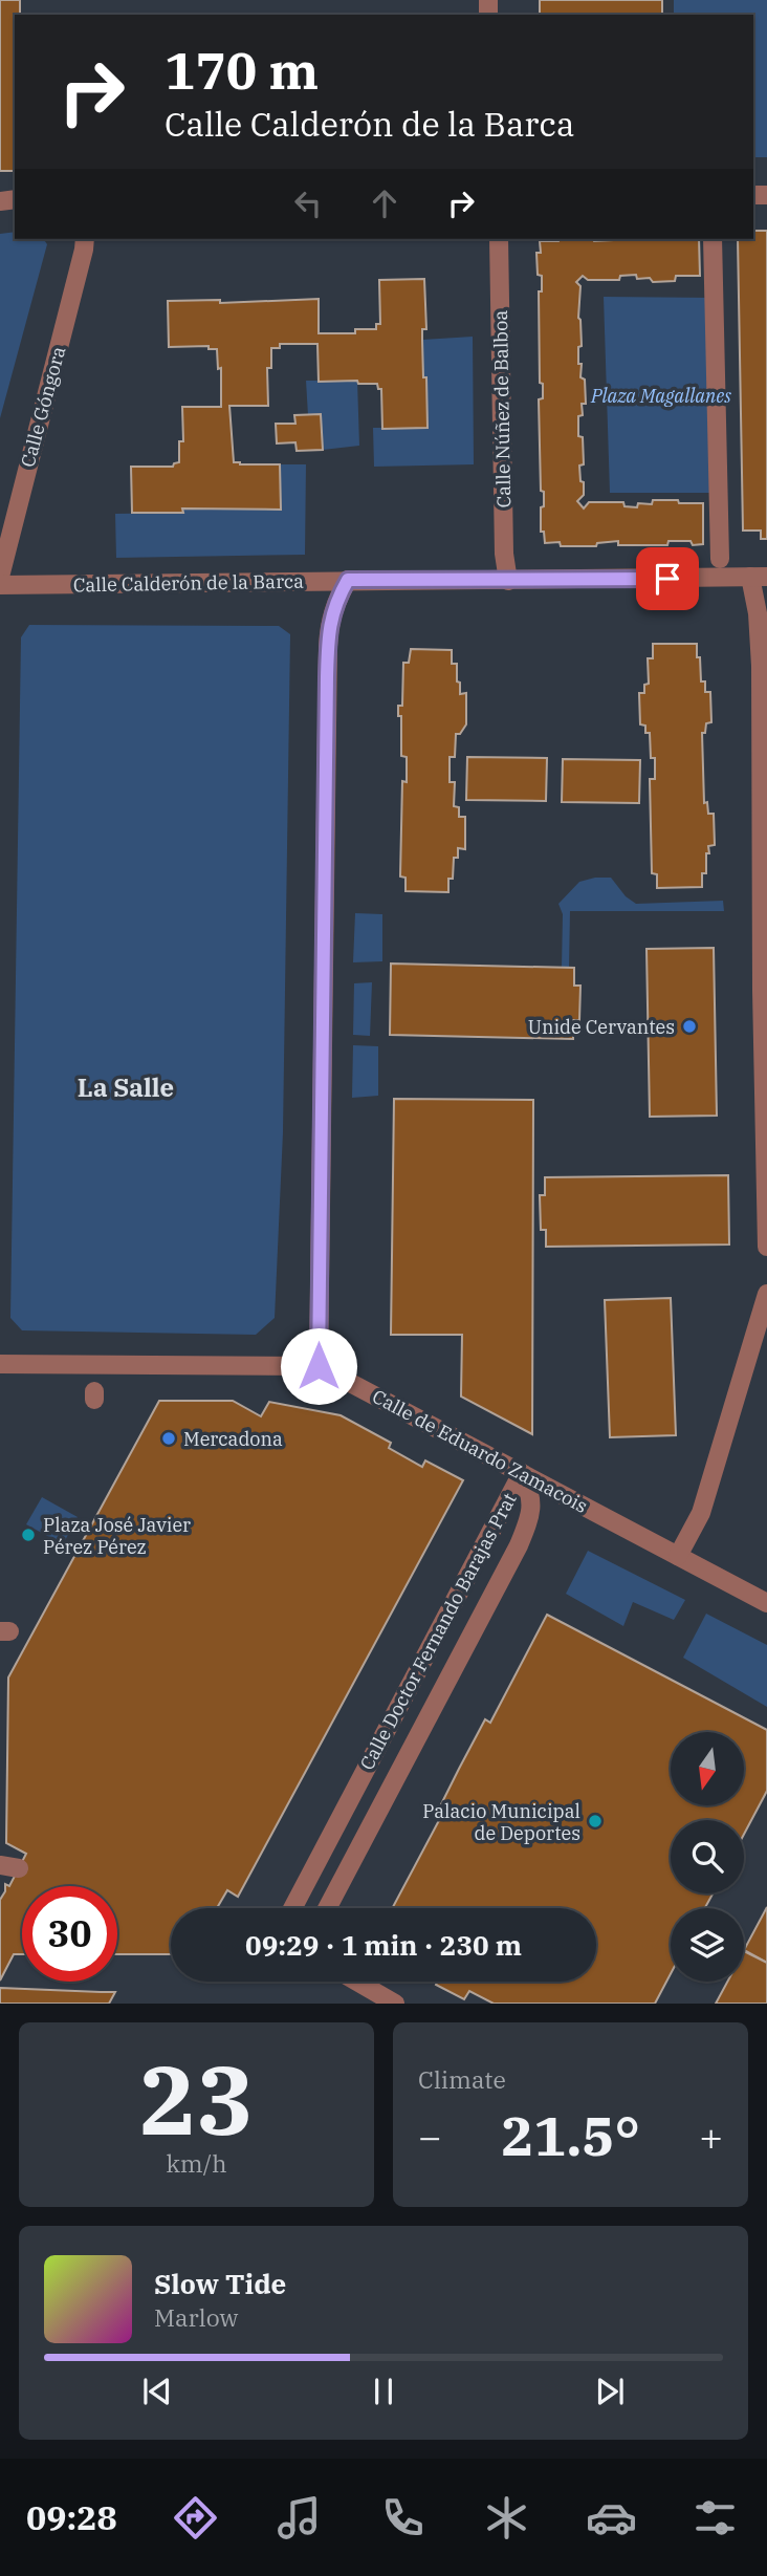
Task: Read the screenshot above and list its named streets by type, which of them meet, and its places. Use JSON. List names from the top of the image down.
{
  "streets": {
    "street": [
      "Calle Góngora",
      "Calle Núñez de Balboa",
      "Calle Calderón de la Barca",
      "Calle de Eduardo Zamacois",
      "Calle Doctor Fernando Barajas Prat"
    ]
  },
  "crossings": [
    ["Calle Núñez de Balboa", "Calle Calderón de la Barca"],
    ["Calle de Eduardo Zamacois", "Calle Doctor Fernando Barajas Prat"]
  ],
  "districts": ["La Salle"],
  "parks": ["Plaza Magallanes"],
  "places": [
    "Unide Cervantes",
    "Mercadona",
    "Plaza José Javier Pérez Pérez",
    "Palacio Municipal de Deportes"
  ],
  "north": "bottom",
  "page": {
    "turn": ["170 m", "Calle Calderón de la Barca"],
    "limit": "30",
    "trip": "09:29 · 1 min · 230 m",
    "tile": [
      ["23", "km/h"],
      "Climate"
    ],
    "heat": ["−", "21.5°", "+"],
    "song": ["Slow Tide", "Marlow"],
    "tabs": "09:28"
  }
}
